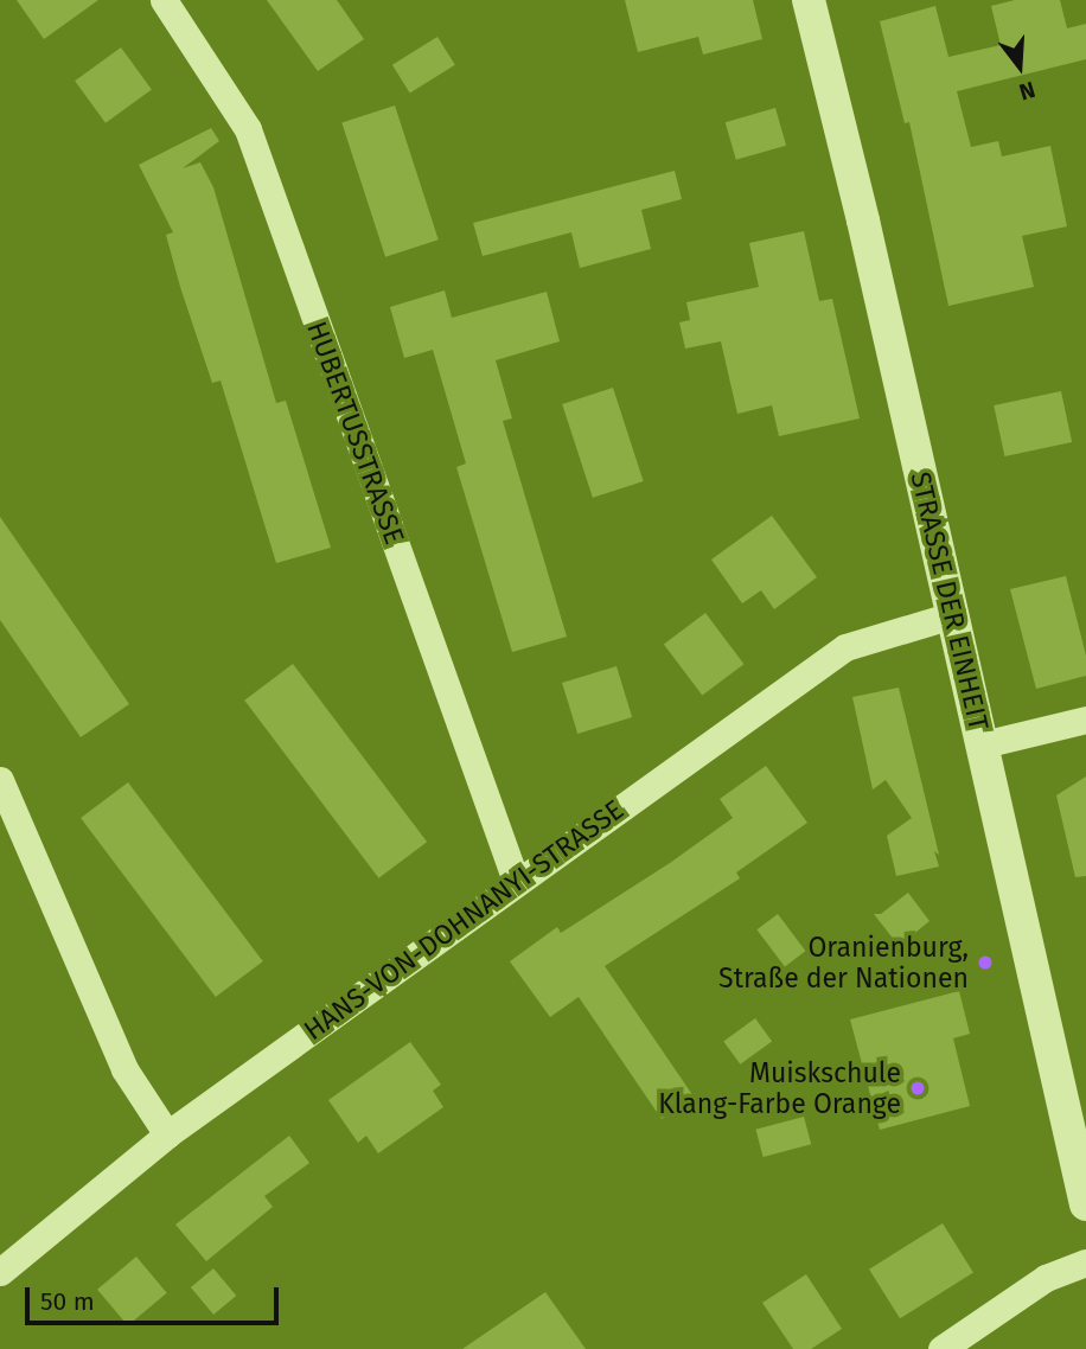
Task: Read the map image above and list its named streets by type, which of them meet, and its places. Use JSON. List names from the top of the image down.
{
  "streets": {
    "street": ["HUBERTUSSTRASSE", "STRASSE DER EINHEIT", "HANS-VON-DOHNANYI-STRASSE"]
  },
  "crossings": [
    ["HUBERTUSSTRASSE", "HANS-VON-DOHNANYI-STRASSE"],
    ["STRASSE DER EINHEIT", "HANS-VON-DOHNANYI-STRASSE"]
  ],
  "places": ["Oranienburg, Straße der Nationen", "Muiskschule Klang-Farbe Orange"],
  "scale_bar": "50 m",
  "north": "bottom"
}
